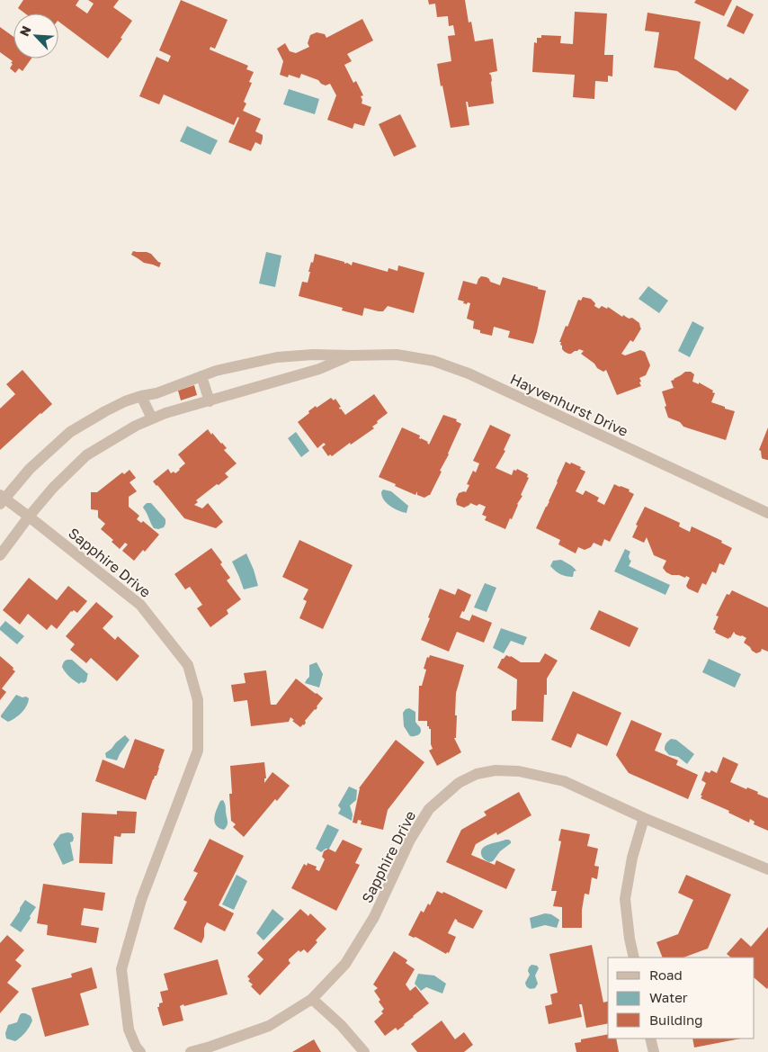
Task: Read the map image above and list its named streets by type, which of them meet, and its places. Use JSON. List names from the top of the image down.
{
  "streets": {
    "street": ["Hayvenhurst Drive", "Sapphire Drive"]
  },
  "crossings": [
    ["Hayvenhurst Drive", "Sapphire Drive"]
  ],
  "legend": ["Road", "Water", "Building"],
  "north": "top left"
}
